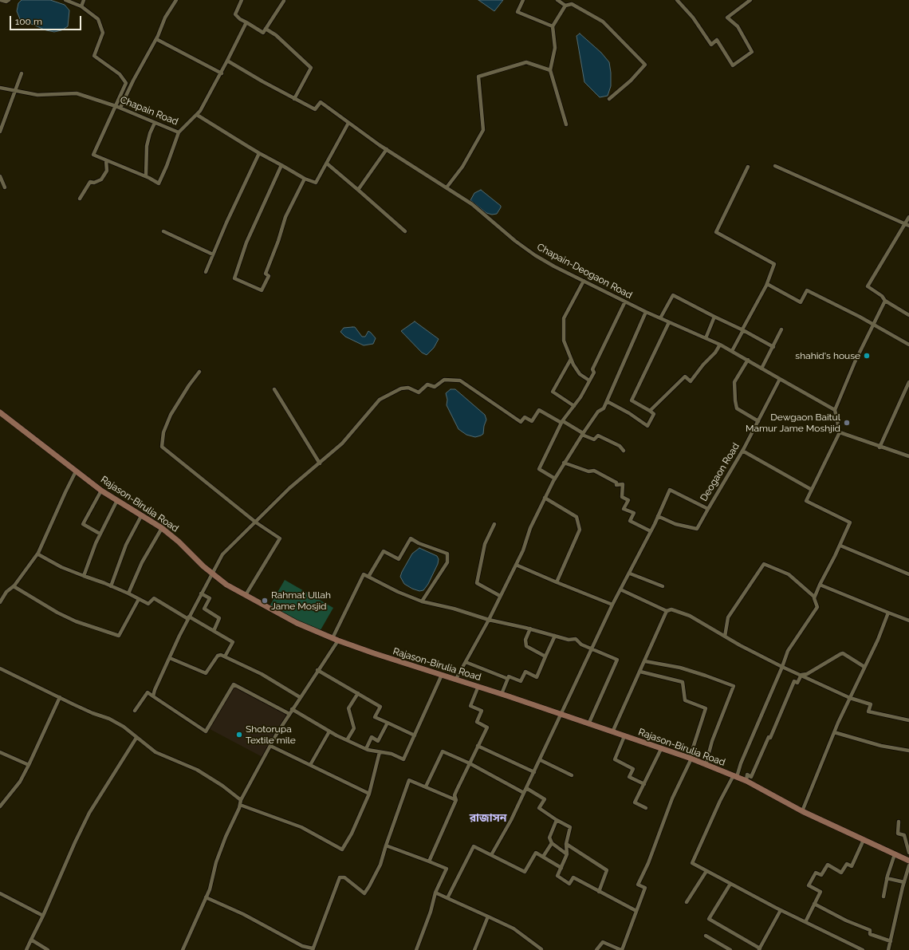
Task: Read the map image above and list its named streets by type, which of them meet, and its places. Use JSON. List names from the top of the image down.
{
  "streets": {
    "street": [
      "Chapain Road",
      "Chapain-Deogaon Road",
      "Deogaon Road",
      "Rajason-Birulia Road"
    ]
  },
  "crossings": [
    ["Chapain-Deogaon Road", "Deogaon Road"],
    ["Deogaon Road", "Rajason-Birulia Road"]
  ],
  "districts": ["রাজাসন"],
  "places": [
    "shahid's house",
    "Dewgaon Baitul Mamur Jame Moshjid",
    "Rahmat Ullah Jame Mosjid",
    "Shotorupa Textile mile"
  ],
  "scale_bar": "100 m"
}
